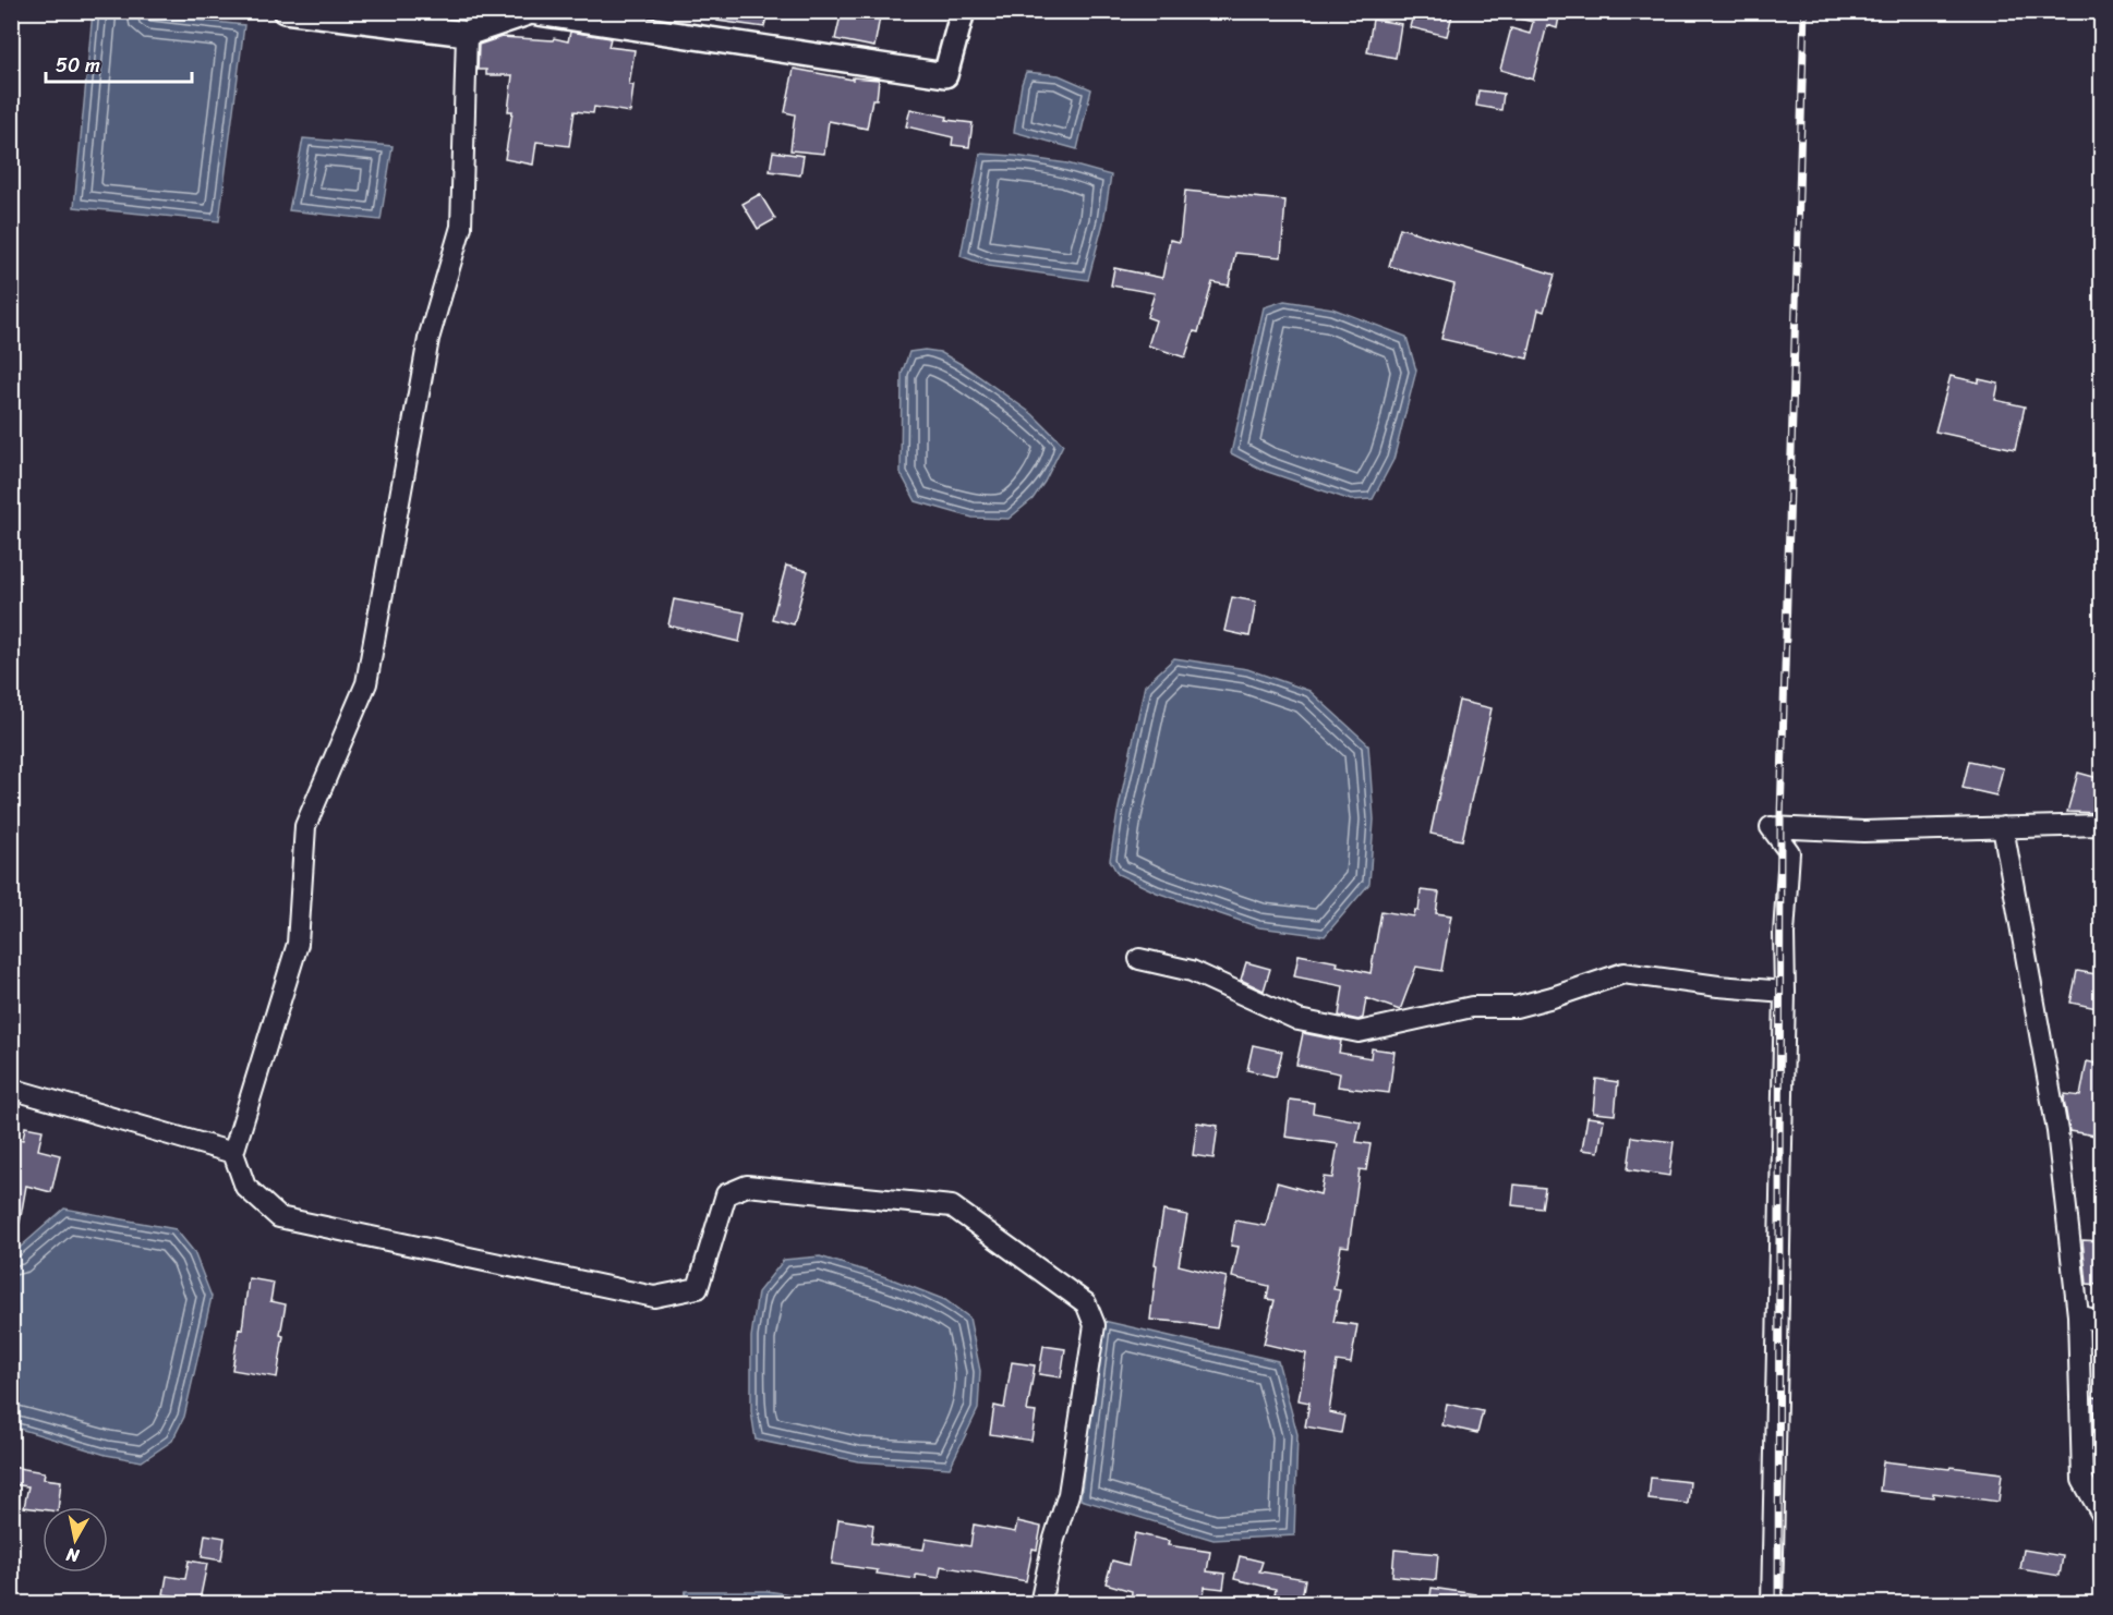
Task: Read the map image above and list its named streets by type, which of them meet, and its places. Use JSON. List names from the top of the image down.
{
  "scale_bar": "50 m",
  "north": "bottom"
}
